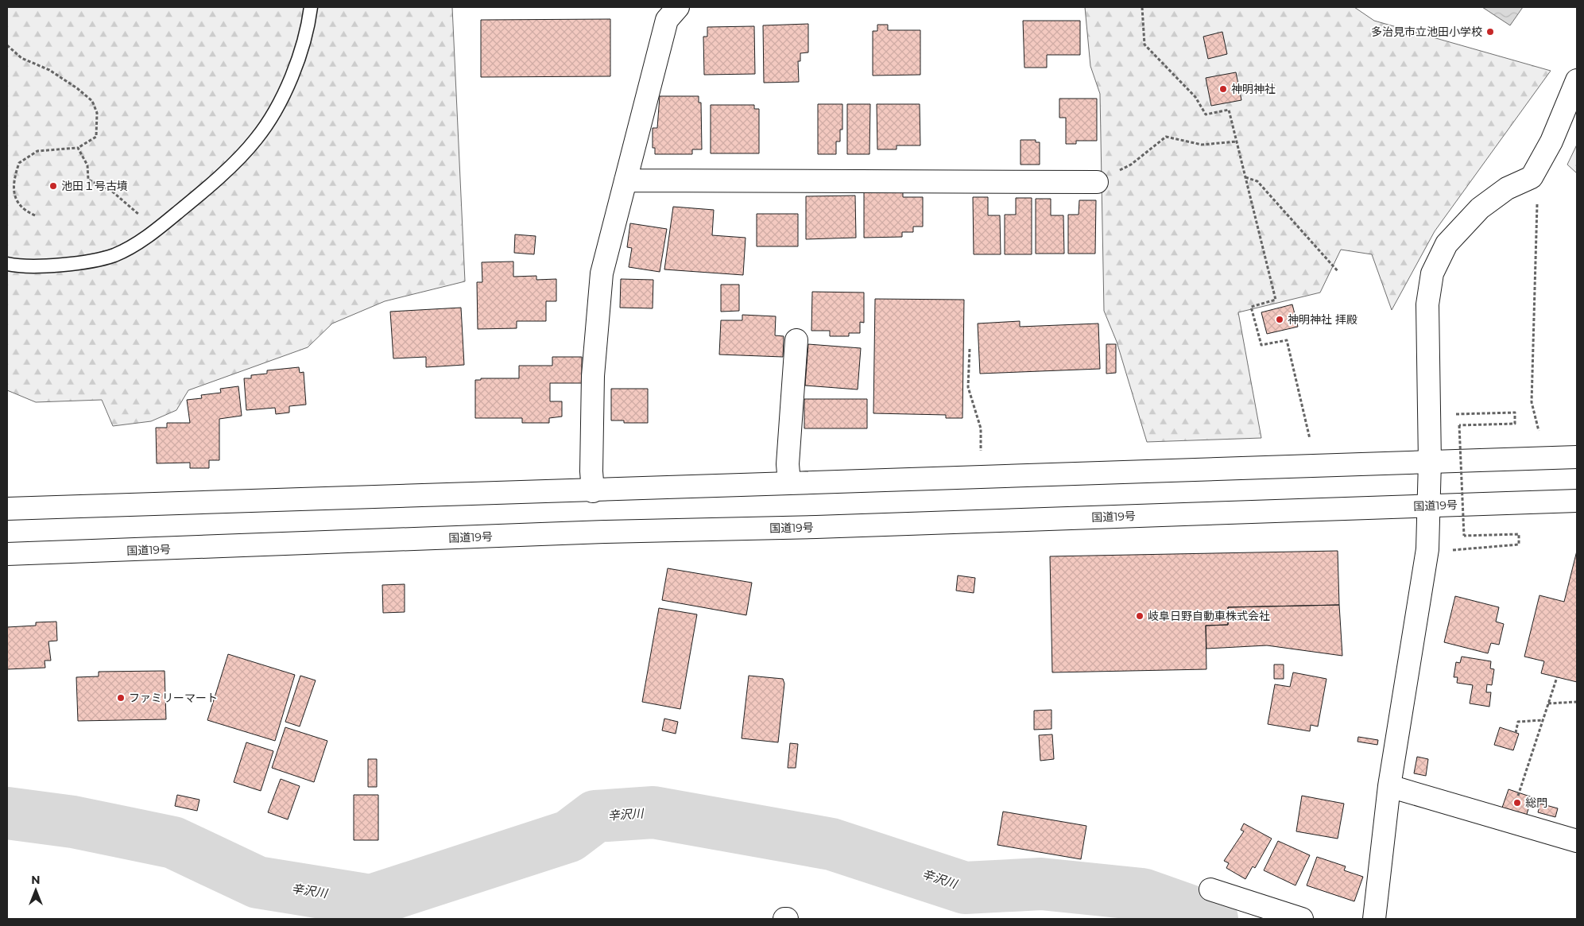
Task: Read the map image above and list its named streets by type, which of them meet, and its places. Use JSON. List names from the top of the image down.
{
  "streets": {
    "main road": ["国道19号"]
  },
  "water": ["辛沢川"],
  "places": [
    "多治見市立池田小学校",
    "神明神社",
    "池田１号古墳",
    "神明神社 拝殿",
    "岐阜日野自動車株式会社",
    "ファミリーマート",
    "総門"
  ],
  "north": "top"
}
